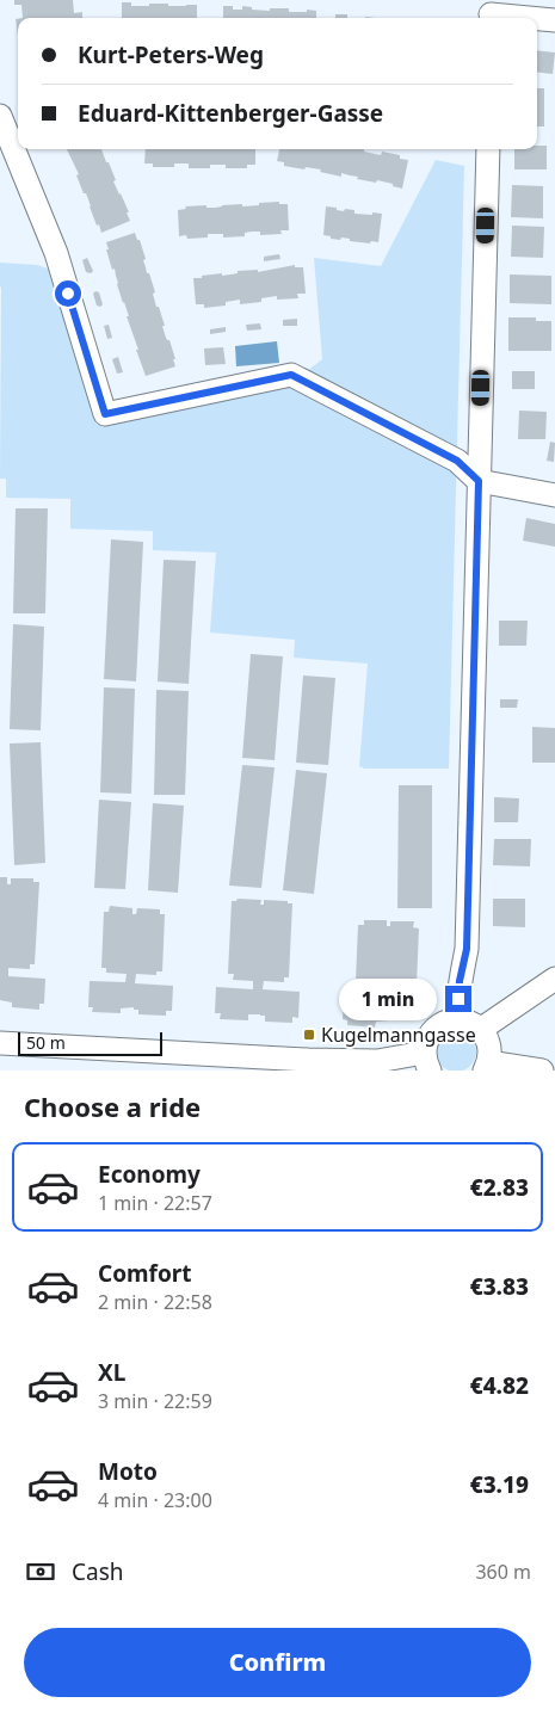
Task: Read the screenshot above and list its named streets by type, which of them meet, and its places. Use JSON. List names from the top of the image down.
{
  "places": {
    "transit": ["Kugelmanngasse"]
  },
  "scale_bar": "50 m",
  "page": {
    "banner": ["Kurt-Peters-Weg", "Eduard-Kittenberger-Gasse"],
    "bubble": "1 min",
    "scale": "50 m",
    "heading": "Choose a ride",
    "list": [
      {
        "name": "Economy",
        "note": "1 min · 22:57",
        "value": "€2.83"
      },
      {
        "name": "Comfort",
        "note": "2 min · 22:58",
        "value": "€3.83"
      },
      {
        "name": "XL",
        "note": "3 min · 22:59",
        "value": "€4.82"
      },
      {
        "name": "Moto",
        "note": "4 min · 23:00",
        "value": "€3.19"
      }
    ],
    "pay": ["Cash", "360 m"],
    "buttons": "Confirm"
  }
}
